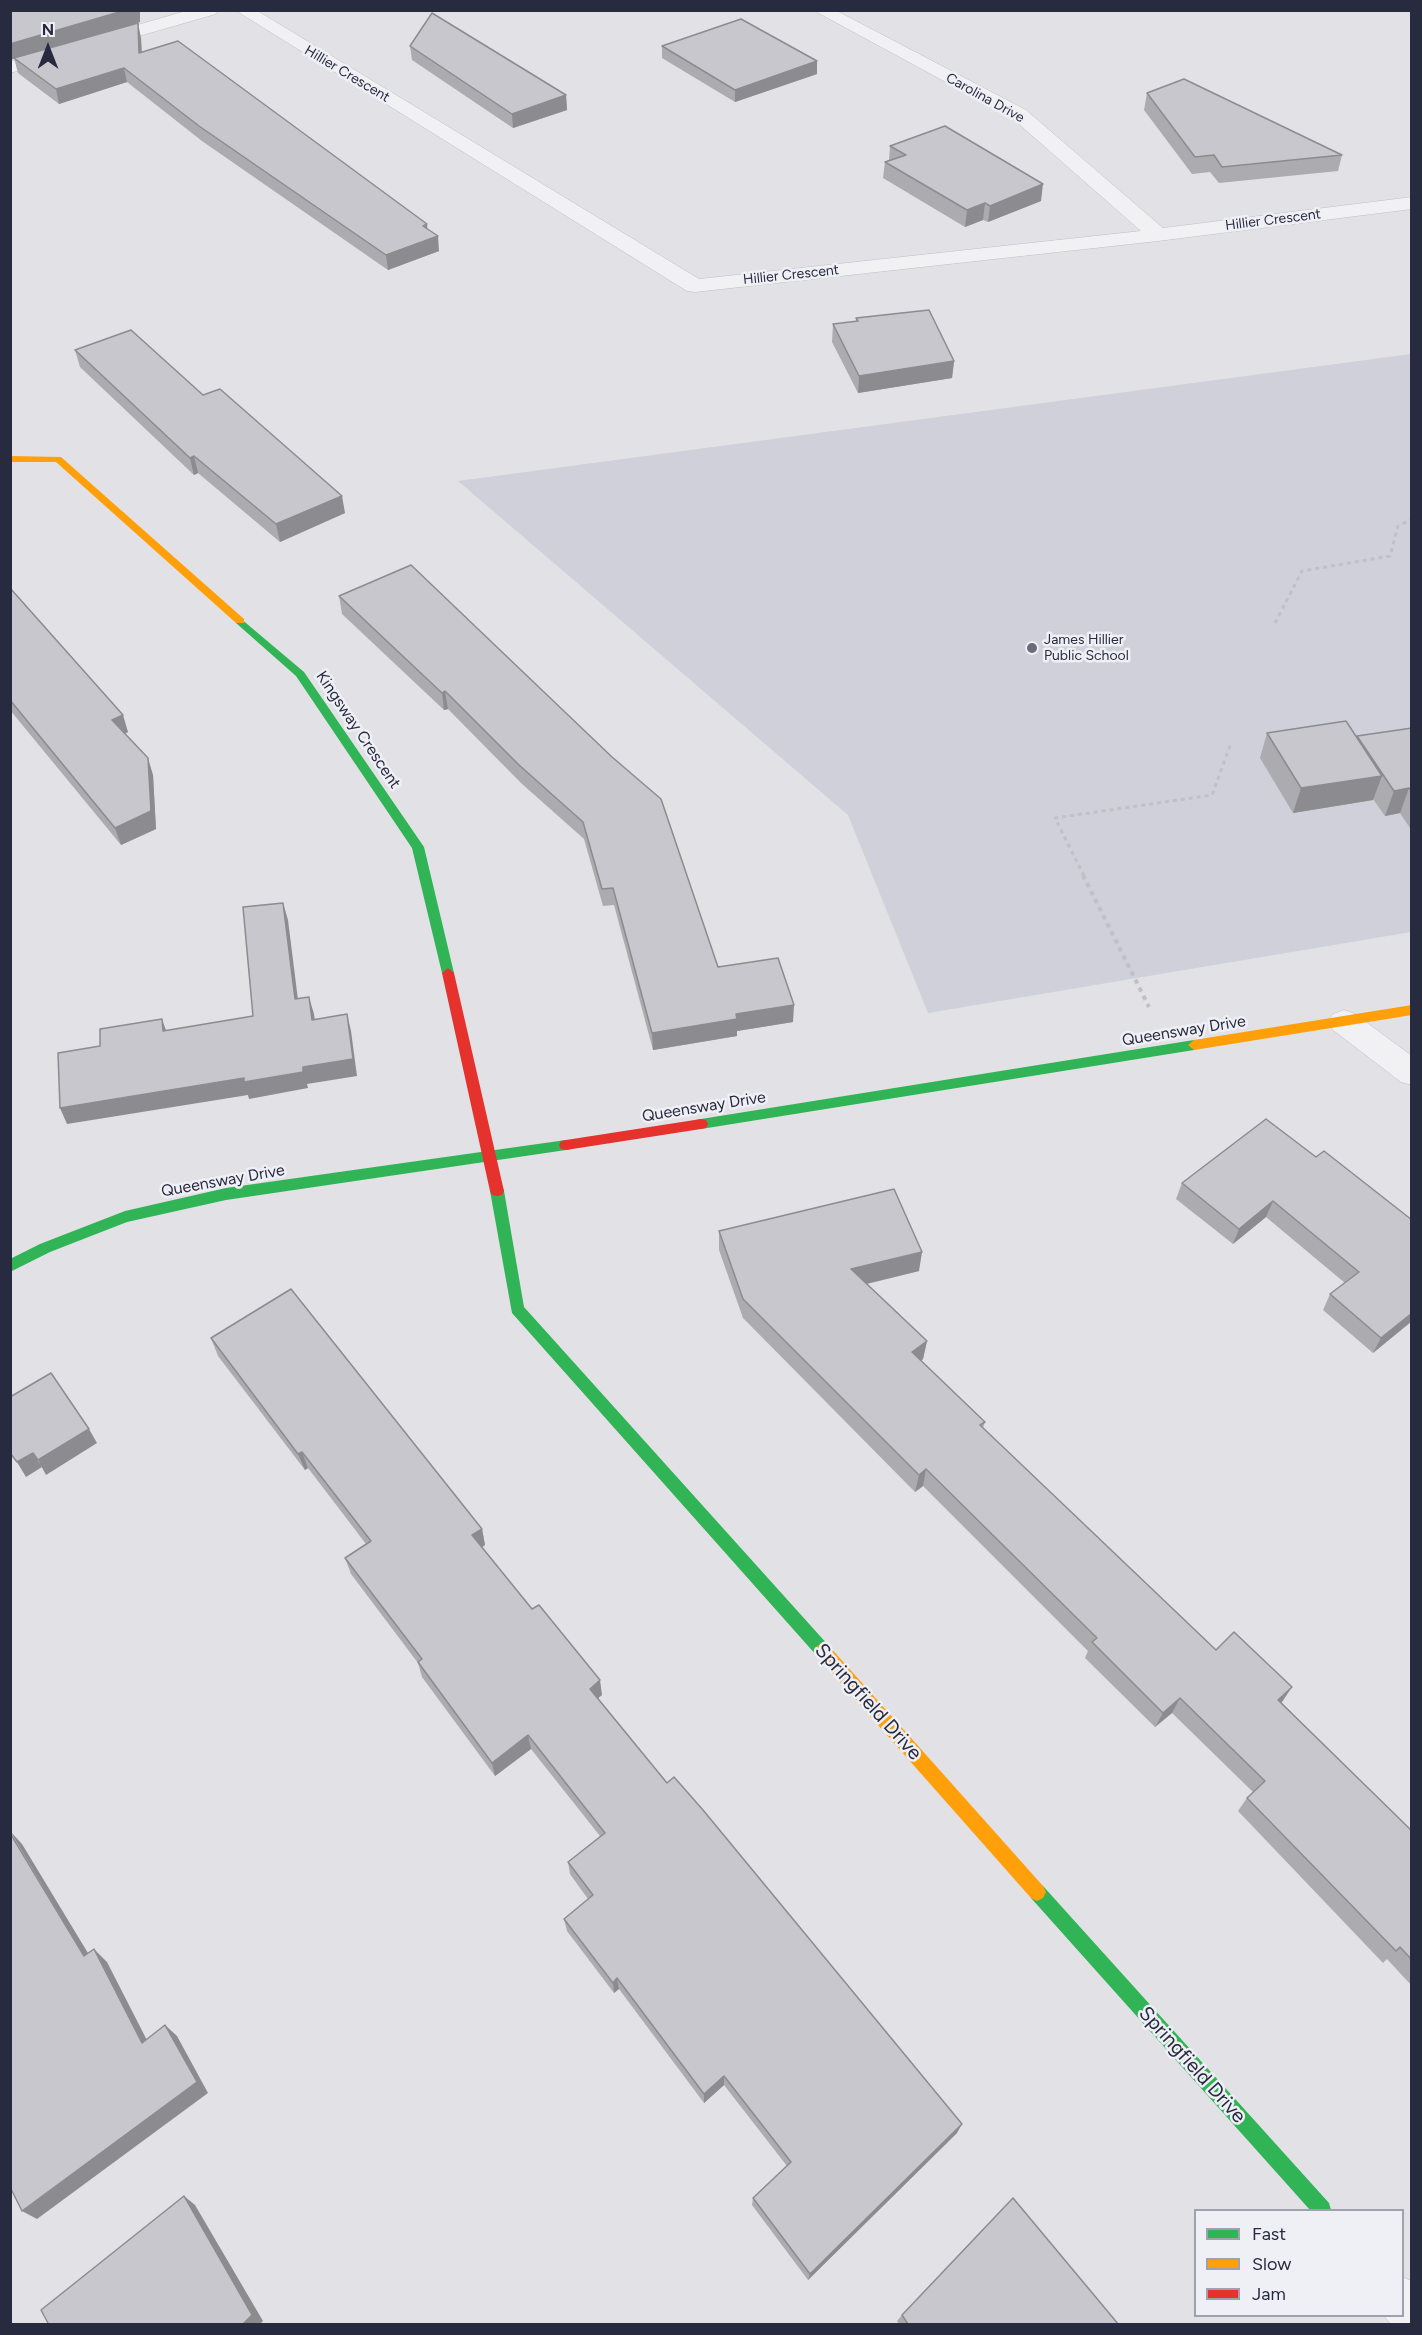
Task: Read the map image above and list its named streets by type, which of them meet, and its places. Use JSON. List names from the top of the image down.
{
  "streets": {
    "street": [
      "Hillier Crescent",
      "Carolina Drive",
      "Kingsway Crescent",
      "Queensway Drive",
      "Springfield Drive"
    ]
  },
  "crossings": [
    ["Hillier Crescent", "Carolina Drive"],
    ["Kingsway Crescent", "Queensway Drive"],
    ["Kingsway Crescent", "Springfield Drive"],
    ["Queensway Drive", "Springfield Drive"]
  ],
  "places": ["James Hillier Public School"],
  "legend": ["Fast", "Slow", "Jam"],
  "north": "top"
}
